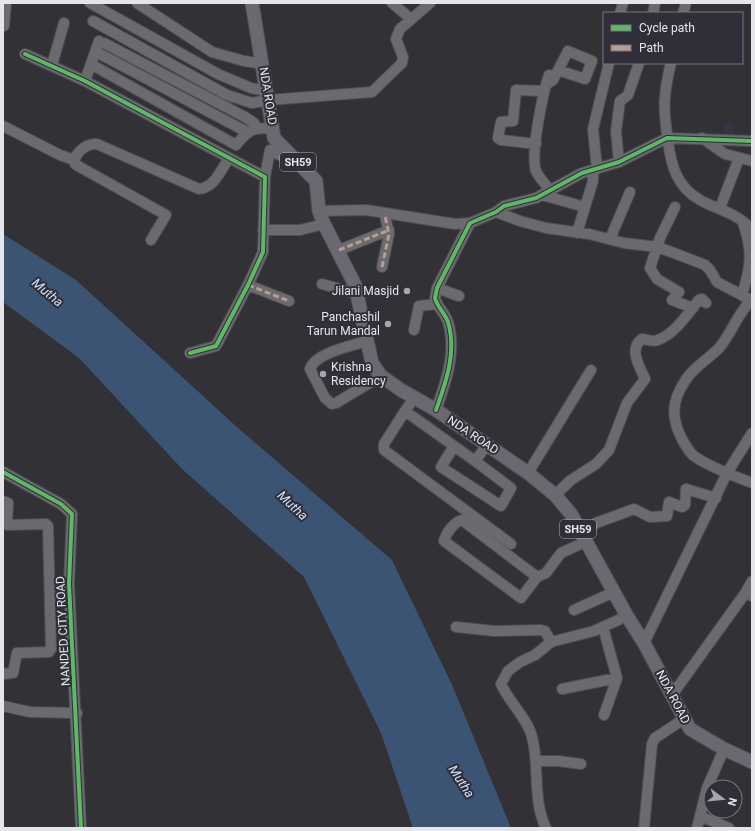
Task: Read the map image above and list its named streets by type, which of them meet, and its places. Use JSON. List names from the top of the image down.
{
  "streets": {
    "main road": ["NDA ROAD", "SH59"],
    "street": ["NANDED CITY ROAD"]
  },
  "water": ["Mutha"],
  "places": ["Jilani Masjid", "Panchashil Tarun Mandal", "Krishna Residency"],
  "legend": ["Cycle path", "Path"],
  "north": "right"
}
